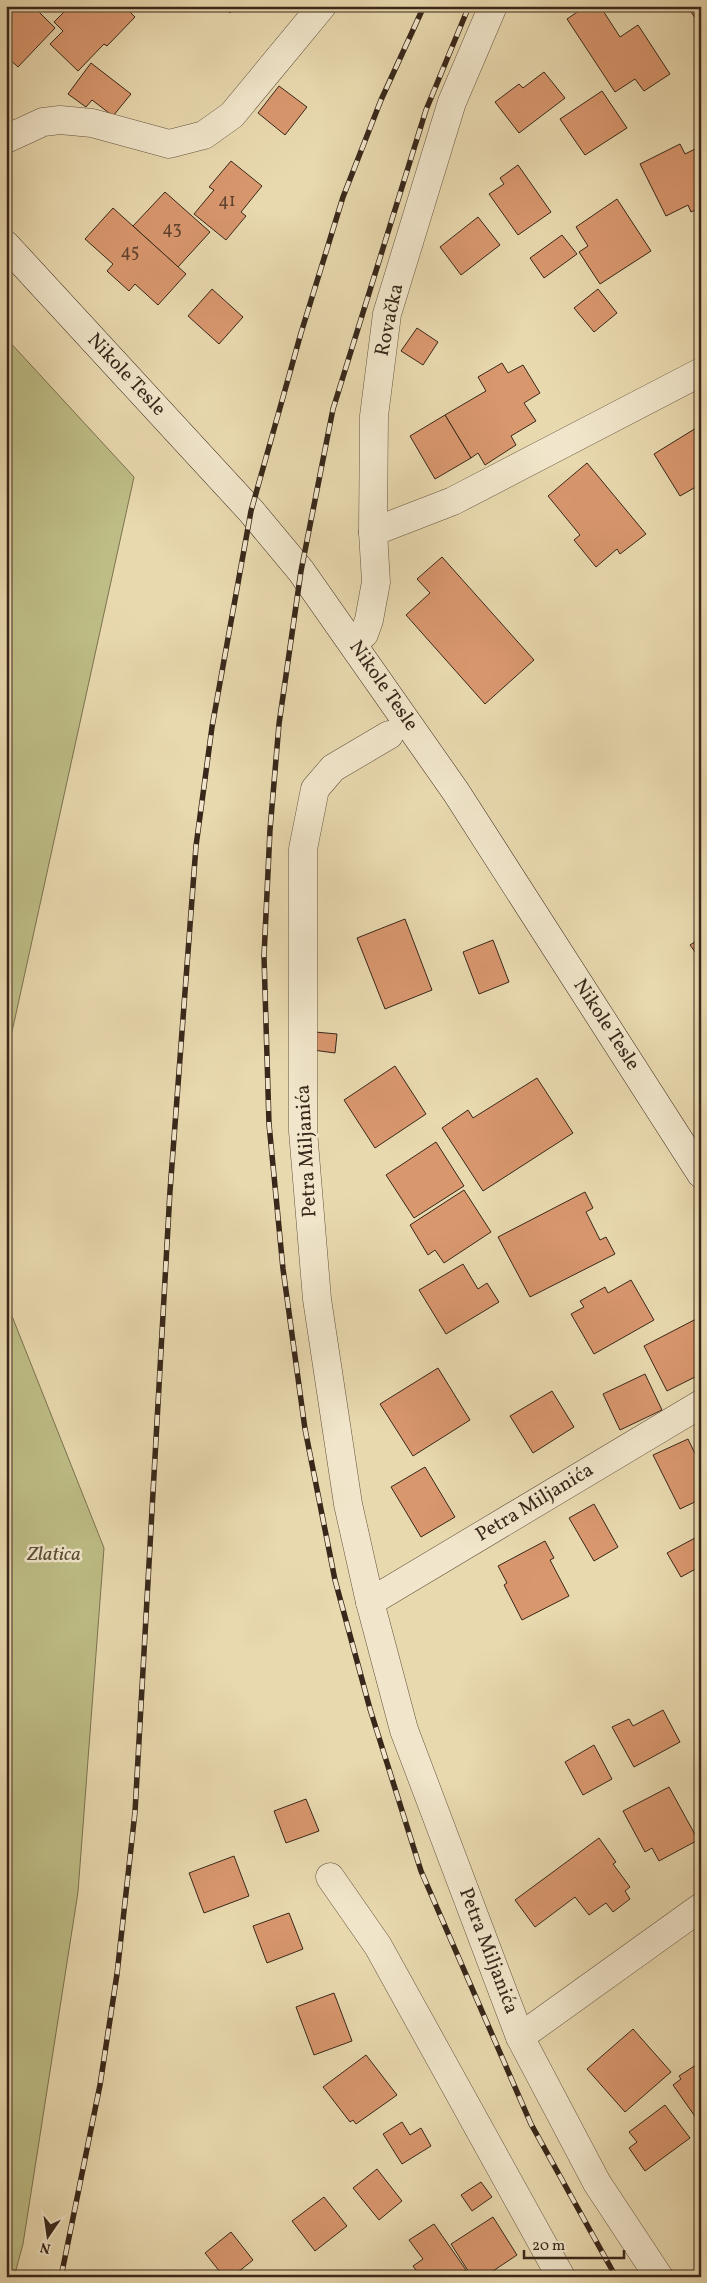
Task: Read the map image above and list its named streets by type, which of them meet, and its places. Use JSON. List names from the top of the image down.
{
  "streets": {
    "street": ["Rovačka", "Nikole Tesle", "Petra Miljanića"]
  },
  "crossings": [
    ["Rovačka", "Nikole Tesle"]
  ],
  "parks": ["Zlatica"],
  "house_numbers": ["41", "43", "45"],
  "scale_bar": "20 m",
  "north": "bottom"
}
